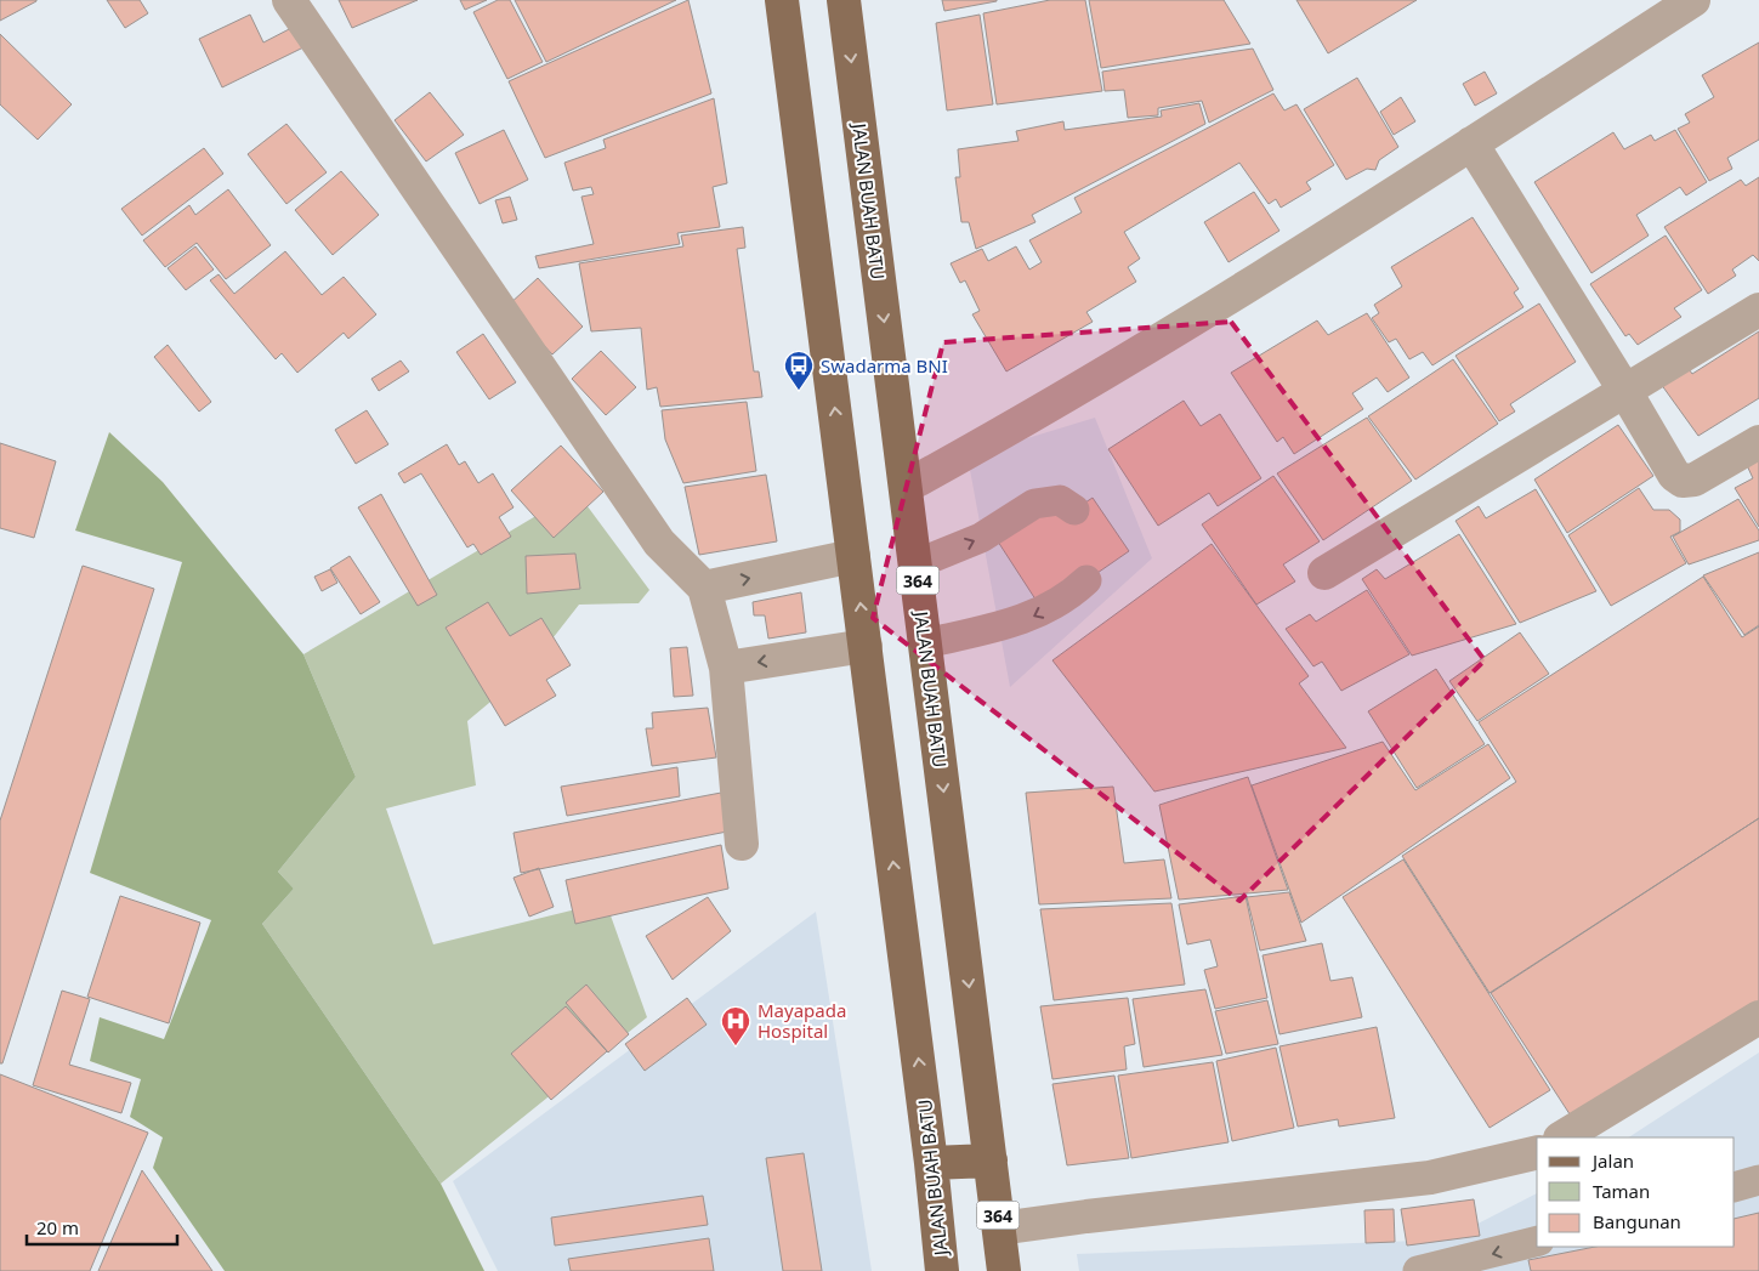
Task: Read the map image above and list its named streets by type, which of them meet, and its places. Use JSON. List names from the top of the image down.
{
  "streets": {
    "main road": ["JALAN BUAH BATU", "364"]
  },
  "places": {
    "bus stop": ["Swadarma BNI"],
    "hospital": ["Mayapada Hospital"]
  },
  "legend": ["Jalan", "Taman", "Bangunan"],
  "scale_bar": "20 m"
}
